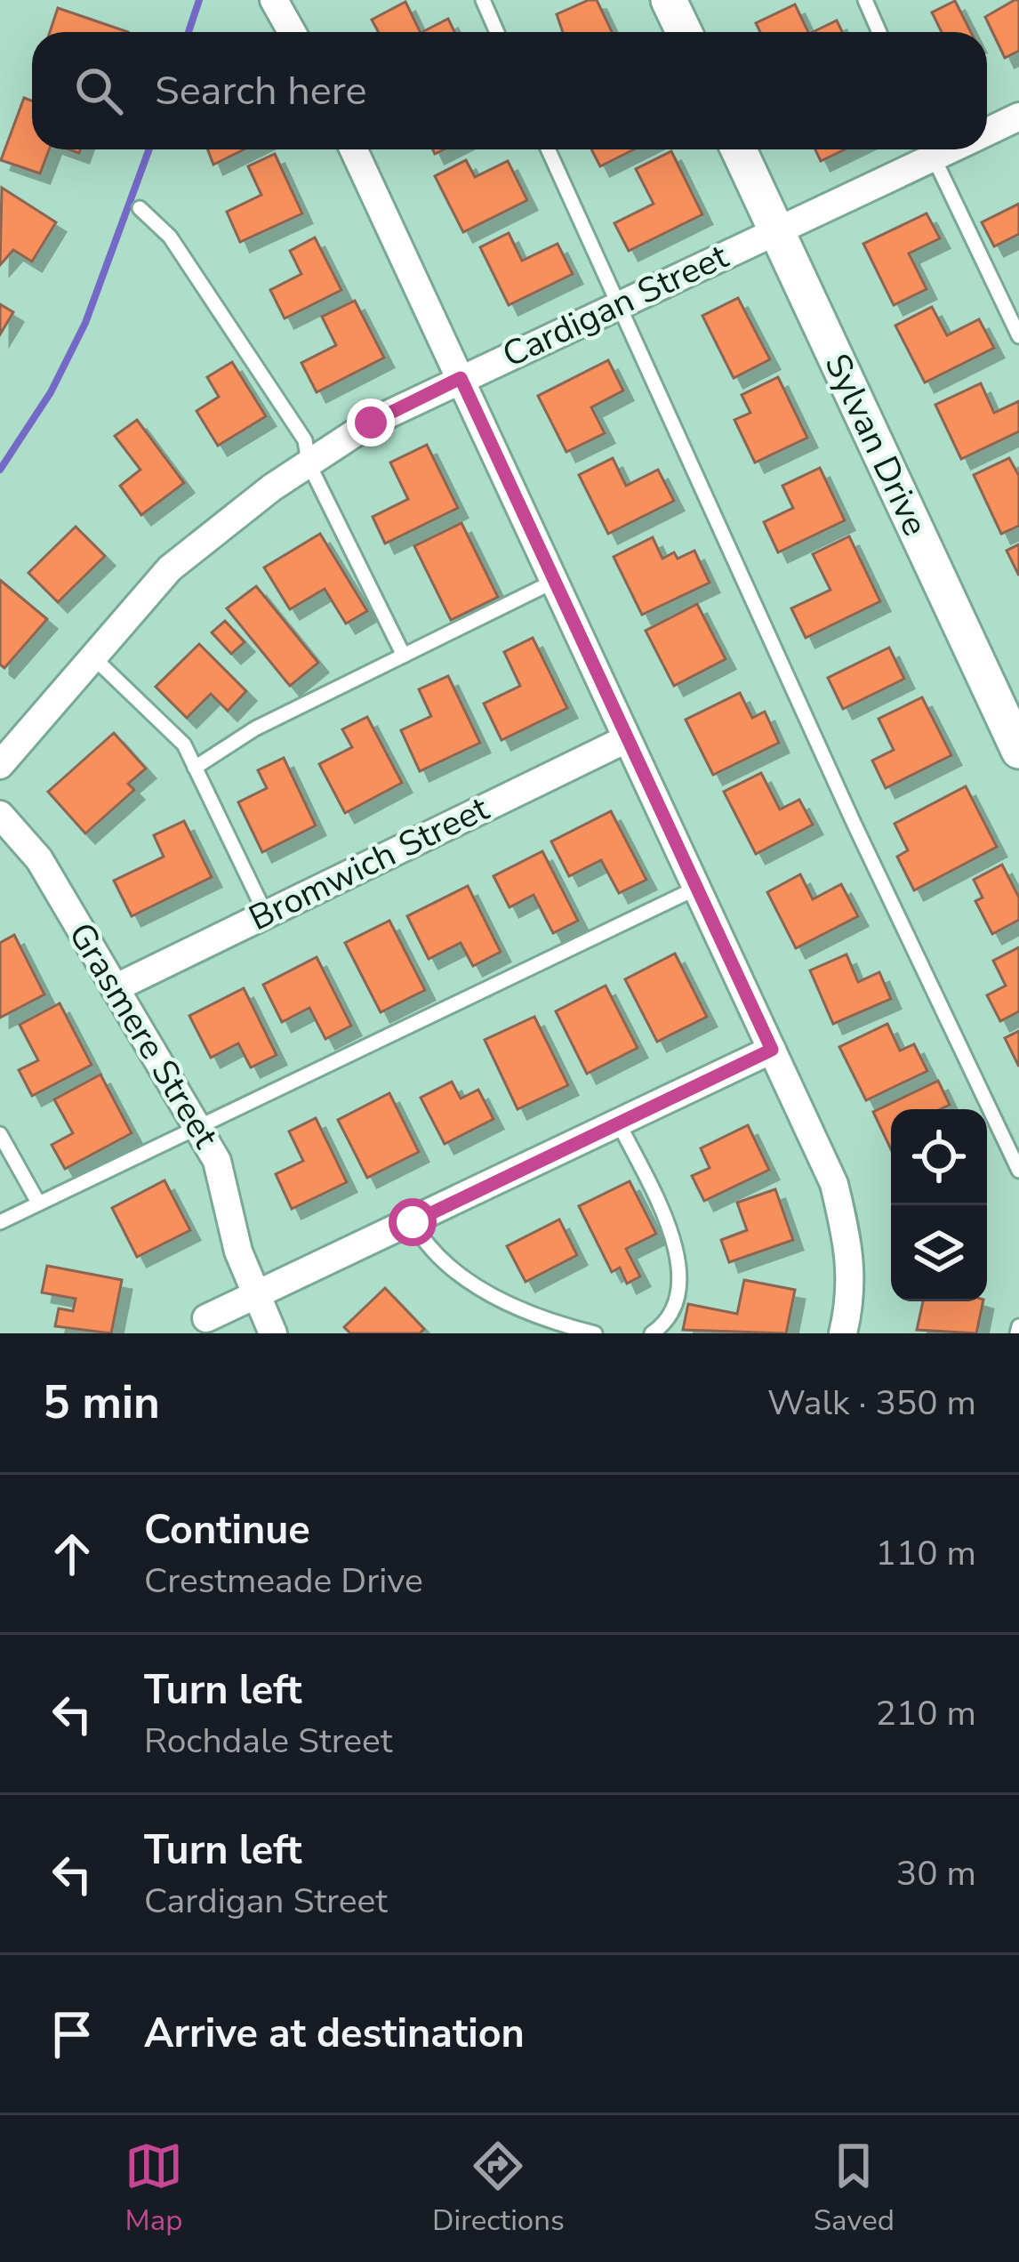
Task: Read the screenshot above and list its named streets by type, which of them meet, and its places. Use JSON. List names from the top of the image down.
{
  "streets": {
    "street": [
      "Cardigan Street",
      "Sylvan Drive",
      "Bromwich Street",
      "Grasmere Street"
    ]
  },
  "crossings": [
    ["Cardigan Street", "Sylvan Drive"],
    ["Bromwich Street", "Grasmere Street"]
  ],
  "page": {
    "search": "Search here",
    "heading": ["5 min", "Walk · 350 m"],
    "list": [
      ["Continue", "Crestmeade Drive", "110 m"],
      ["Turn left", "Rochdale Street", "210 m"],
      ["Turn left", "Cardigan Street", "30 m"],
      "Arrive at destination"
    ],
    "nav": ["Map", "Directions", "Saved"]
  }
}
